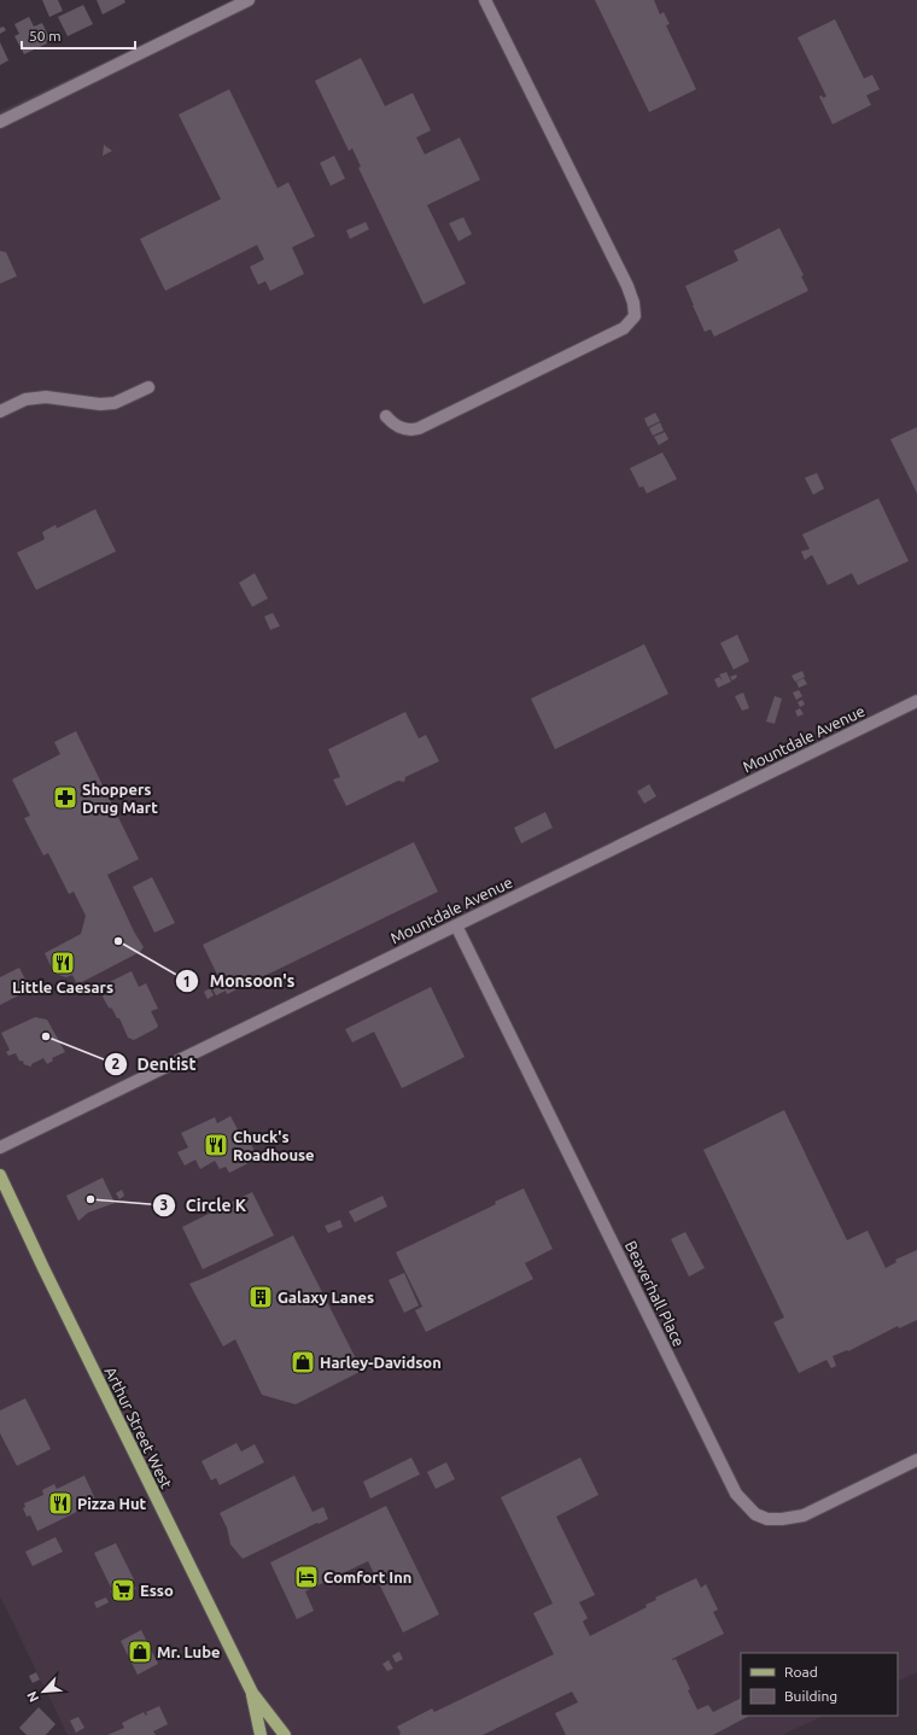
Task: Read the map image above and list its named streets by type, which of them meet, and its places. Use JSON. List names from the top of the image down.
{
  "streets": {
    "main road": ["Arthur Street West"],
    "street": ["Mountdale Avenue", "Beaverhall Place"]
  },
  "crossings": [
    ["Mountdale Avenue", "Beaverhall Place"]
  ],
  "places": {
    "pharmacy": ["Shoppers Drug Mart"],
    "other": ["Monsoon's", "Dentist", "Circle K"],
    "restaurant": ["Little Caesars", "Chuck's Roadhouse", "Pizza Hut"],
    "building": ["Galaxy Lanes"],
    "shop": ["Harley-Davidson", "Mr. Lube"],
    "hotel": ["Comfort Inn"],
    "supermarket": ["Esso"]
  },
  "legend": ["Road", "Building"],
  "scale_bar": "50 m",
  "north": "bottom left"
}
